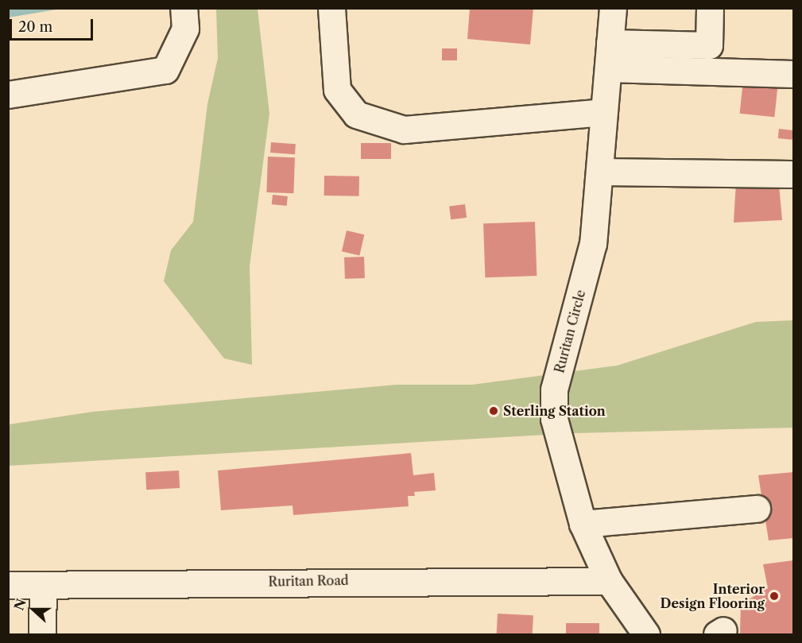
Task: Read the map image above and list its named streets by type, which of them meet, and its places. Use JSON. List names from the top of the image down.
{
  "streets": {
    "street": ["Ruritan Circle", "Ruritan Road"]
  },
  "crossings": [
    ["Ruritan Circle", "Ruritan Road"]
  ],
  "places": ["Sterling Station", "Interior Design Flooring"],
  "scale_bar": "20 m",
  "north": "left"
}
